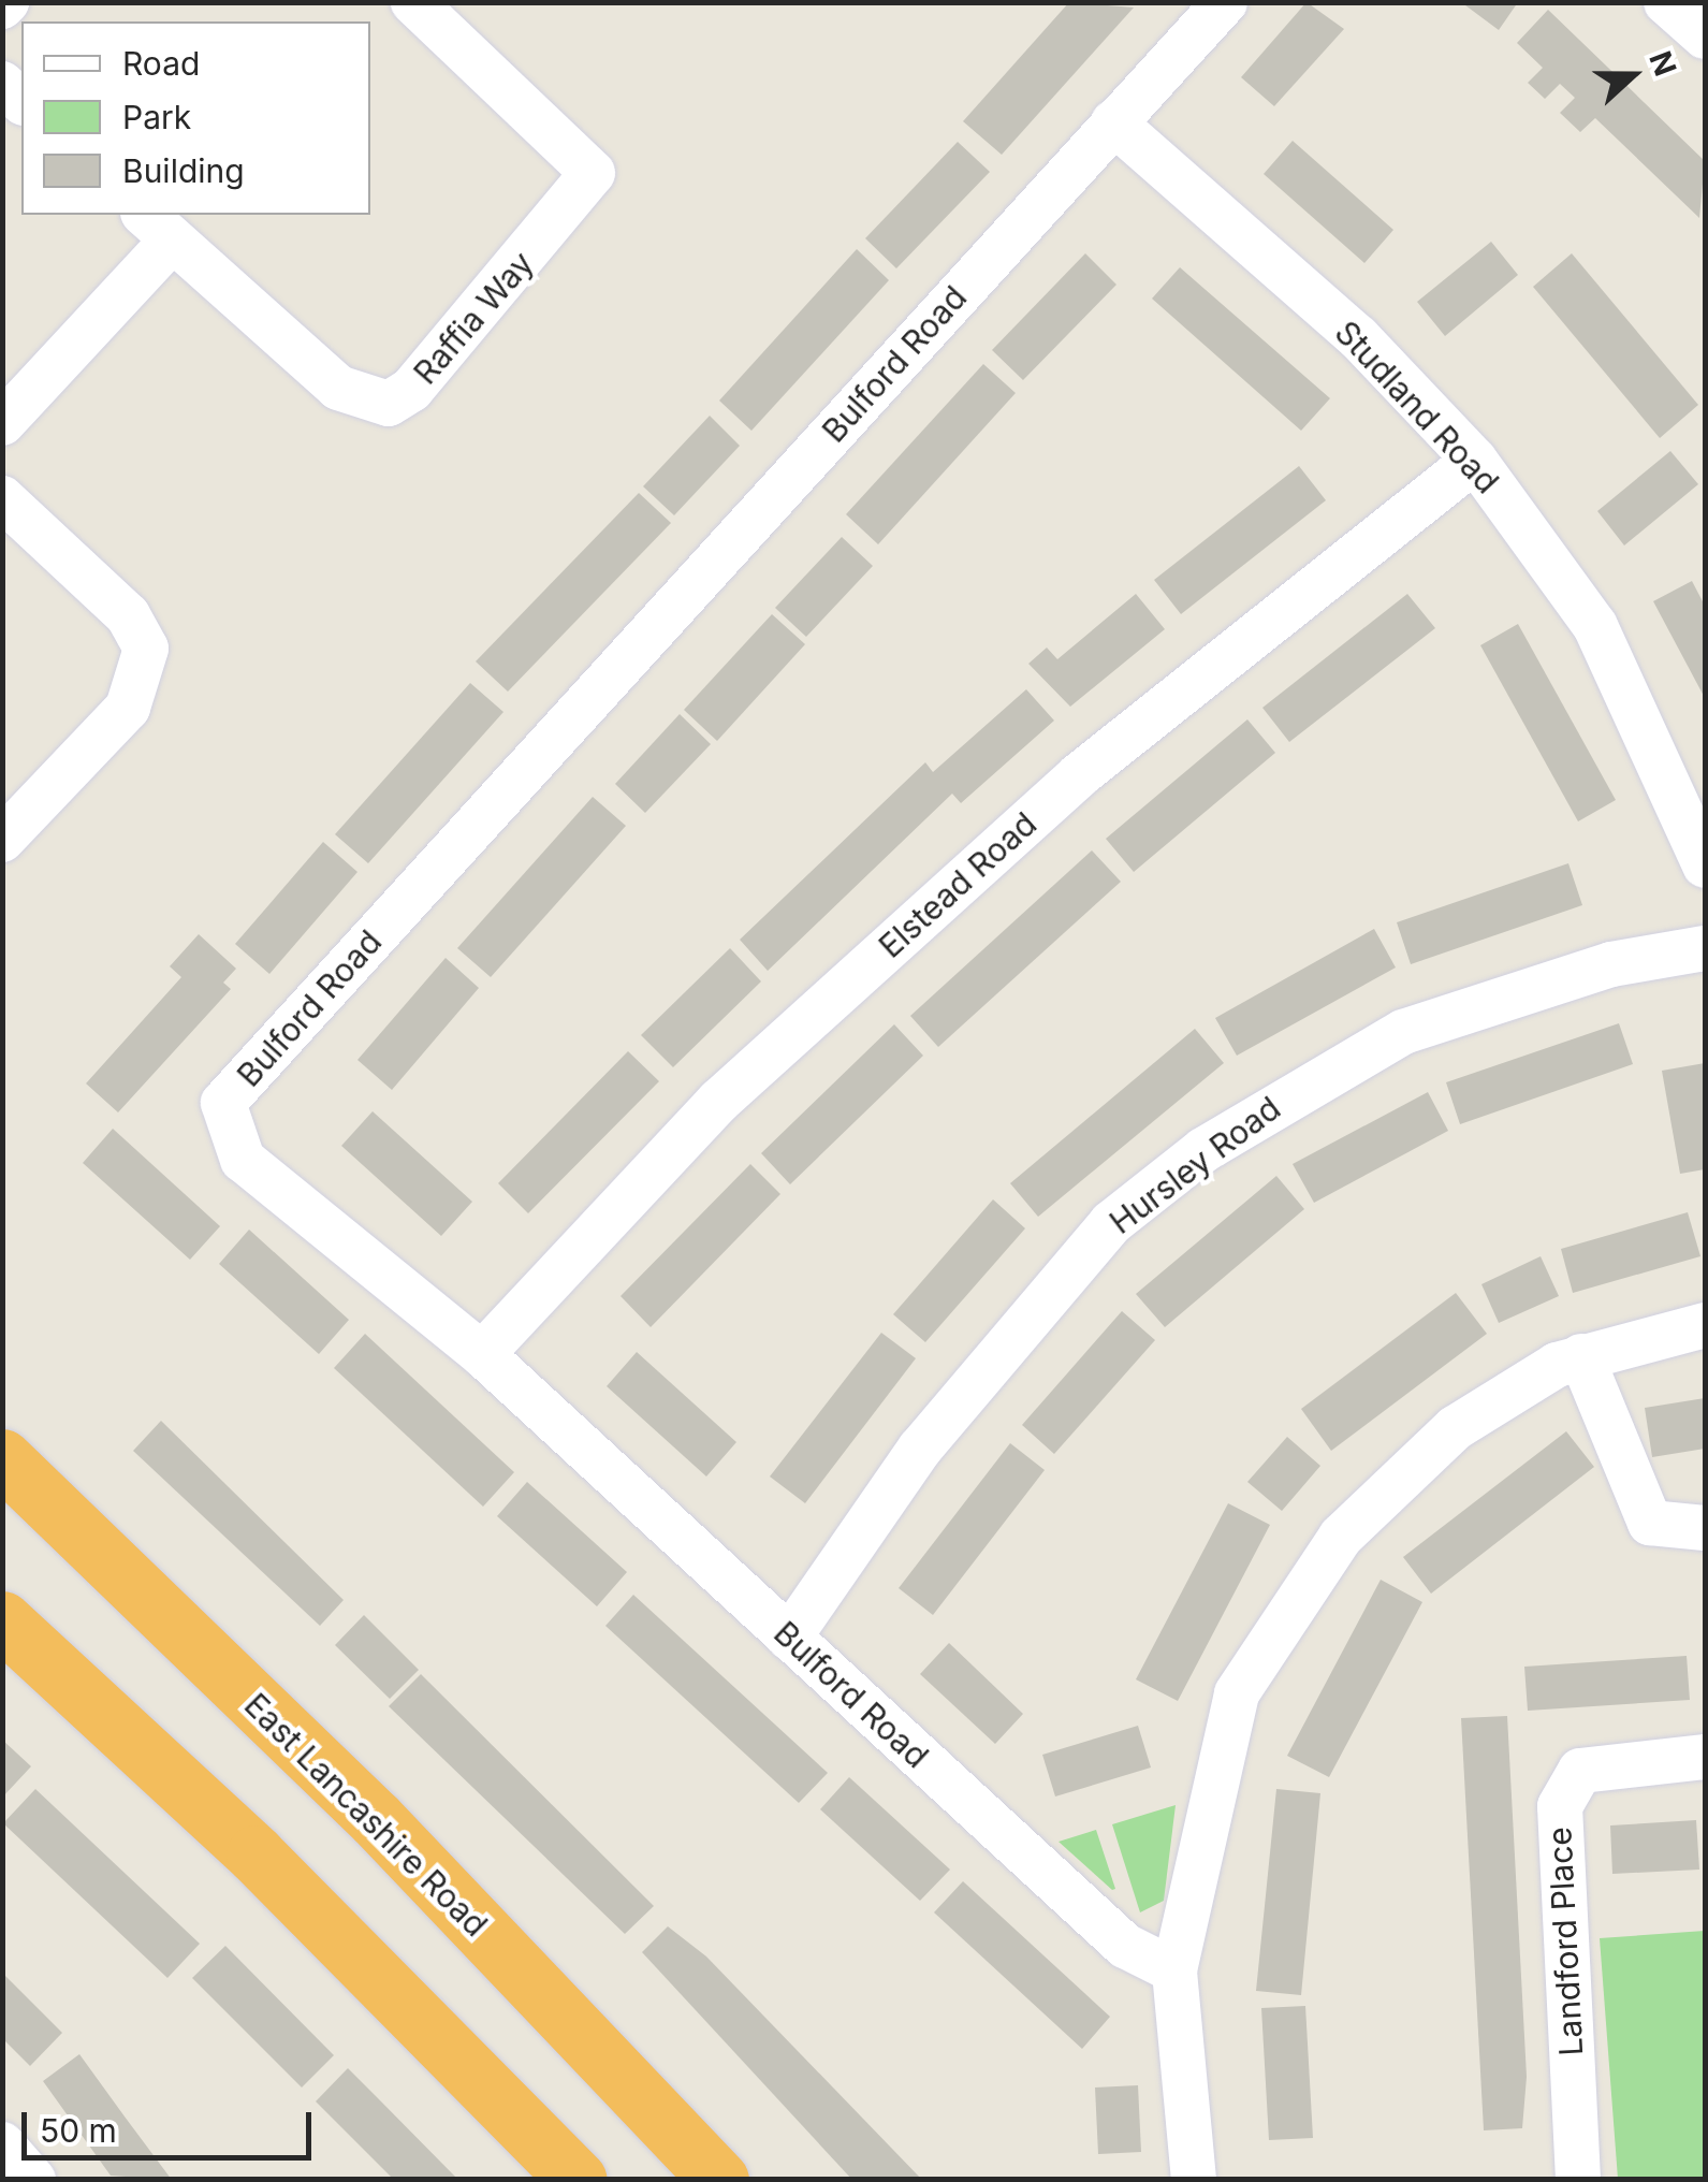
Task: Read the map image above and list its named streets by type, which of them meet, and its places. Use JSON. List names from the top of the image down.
{
  "streets": {
    "highway": ["East Lancashire Road"],
    "street": [
      "Raffia Way",
      "Bulford Road",
      "Studland Road",
      "Elstead Road",
      "Hursley Road",
      "Landford Place"
    ]
  },
  "crossings": [
    ["Bulford Road", "Studland Road"],
    ["Bulford Road", "Elstead Road"],
    ["Bulford Road", "Hursley Road"],
    ["Studland Road", "Elstead Road"]
  ],
  "legend": ["Road", "Park", "Building"],
  "scale_bar": "50 m",
  "north": "right"
}
